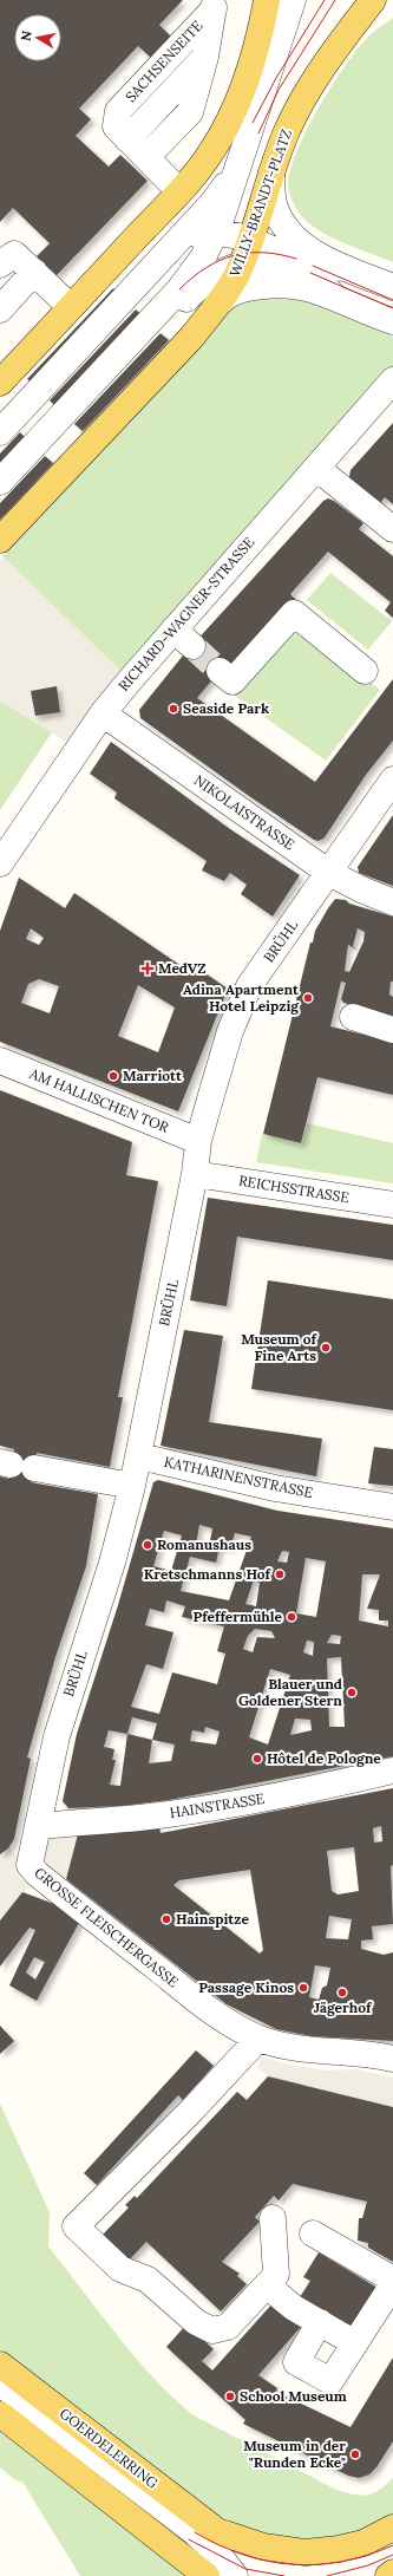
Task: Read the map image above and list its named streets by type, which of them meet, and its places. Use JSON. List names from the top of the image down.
{
  "streets": {
    "main road": ["WILLY-BRANDT-PLATZ", "GOERDELERRING"],
    "street": [
      "SACHSENSEITE",
      "RICHARD-WAGNER-STRASSE",
      "NIKOLAISTRASSE",
      "BRÜHL",
      "AM HALLISCHEN TOR",
      "REICHSSTRASSE",
      "KATHARINENSTRASSE",
      "HAINSTRASSE",
      "GROSSE FLEISCHERGASSE"
    ]
  },
  "crossings": [
    ["RICHARD-WAGNER-STRASSE", "NIKOLAISTRASSE"],
    ["NIKOLAISTRASSE", "BRÜHL"],
    ["BRÜHL", "AM HALLISCHEN TOR"],
    ["BRÜHL", "REICHSSTRASSE"],
    ["BRÜHL", "KATHARINENSTRASSE"],
    ["BRÜHL", "HAINSTRASSE"],
    ["BRÜHL", "GROSSE FLEISCHERGASSE"]
  ],
  "places": {
    "other": [
      "Seaside Park",
      "Adina Apartment Hotel Leipzig",
      "Marriott",
      "Museum of Fine Arts",
      "Romanushaus",
      "Kretschmanns Hof",
      "Pfeffermühle",
      "Blauer und Goldener Stern",
      "Hôtel de Pologne",
      "Hainspitze",
      "Passage Kinos",
      "Jägerhof",
      "School Museum",
      "Museum in der \"Runden Ecke\""
    ],
    "health": ["MedVZ"]
  },
  "north": "left"
}
